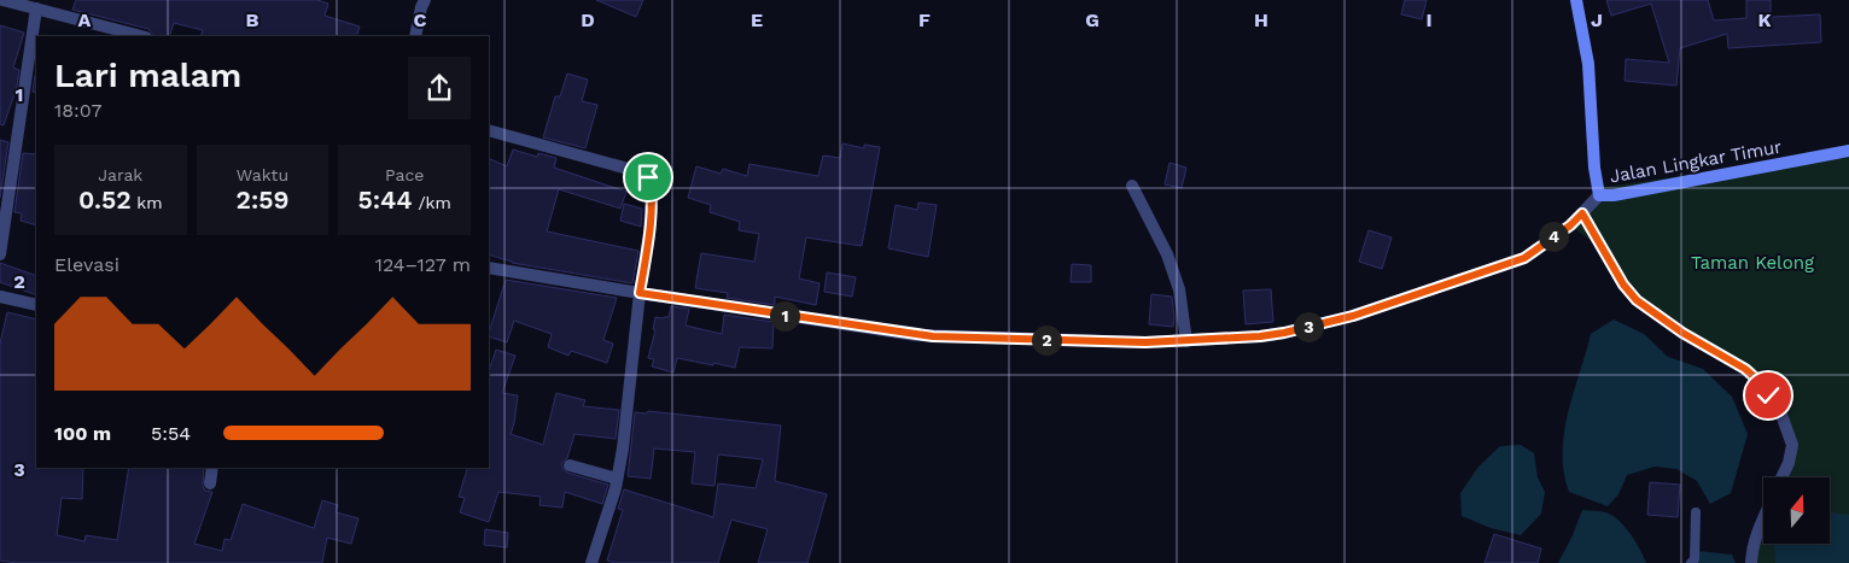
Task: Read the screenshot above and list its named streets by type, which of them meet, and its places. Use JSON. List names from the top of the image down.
{
  "streets": {
    "main road": ["Jalan Lingkar Timur"]
  },
  "parks": ["Taman Kelong"],
  "north": "top",
  "page": {
    "heading": ["Lari malam", "18:07"],
    "stats": [
      ["Jarak", "0.52 km"],
      ["Waktu", "2:59"],
      ["Pace", "5:44 /km"]
    ],
    "pins": [
      "4",
      "1",
      "3",
      "2"
    ],
    "chart": ["Elevasi", "124–127 m"],
    "list": [
      {
        "name": "100 m",
        "note": "5:54"
      }
    ]
  },
  "grid": {
    "columns": [
      "A",
      "B",
      "C",
      "D",
      "E",
      "F",
      "G",
      "H",
      "I",
      "J",
      "K"
    ],
    "rows": ["1", "2", "3"]
  }
}
